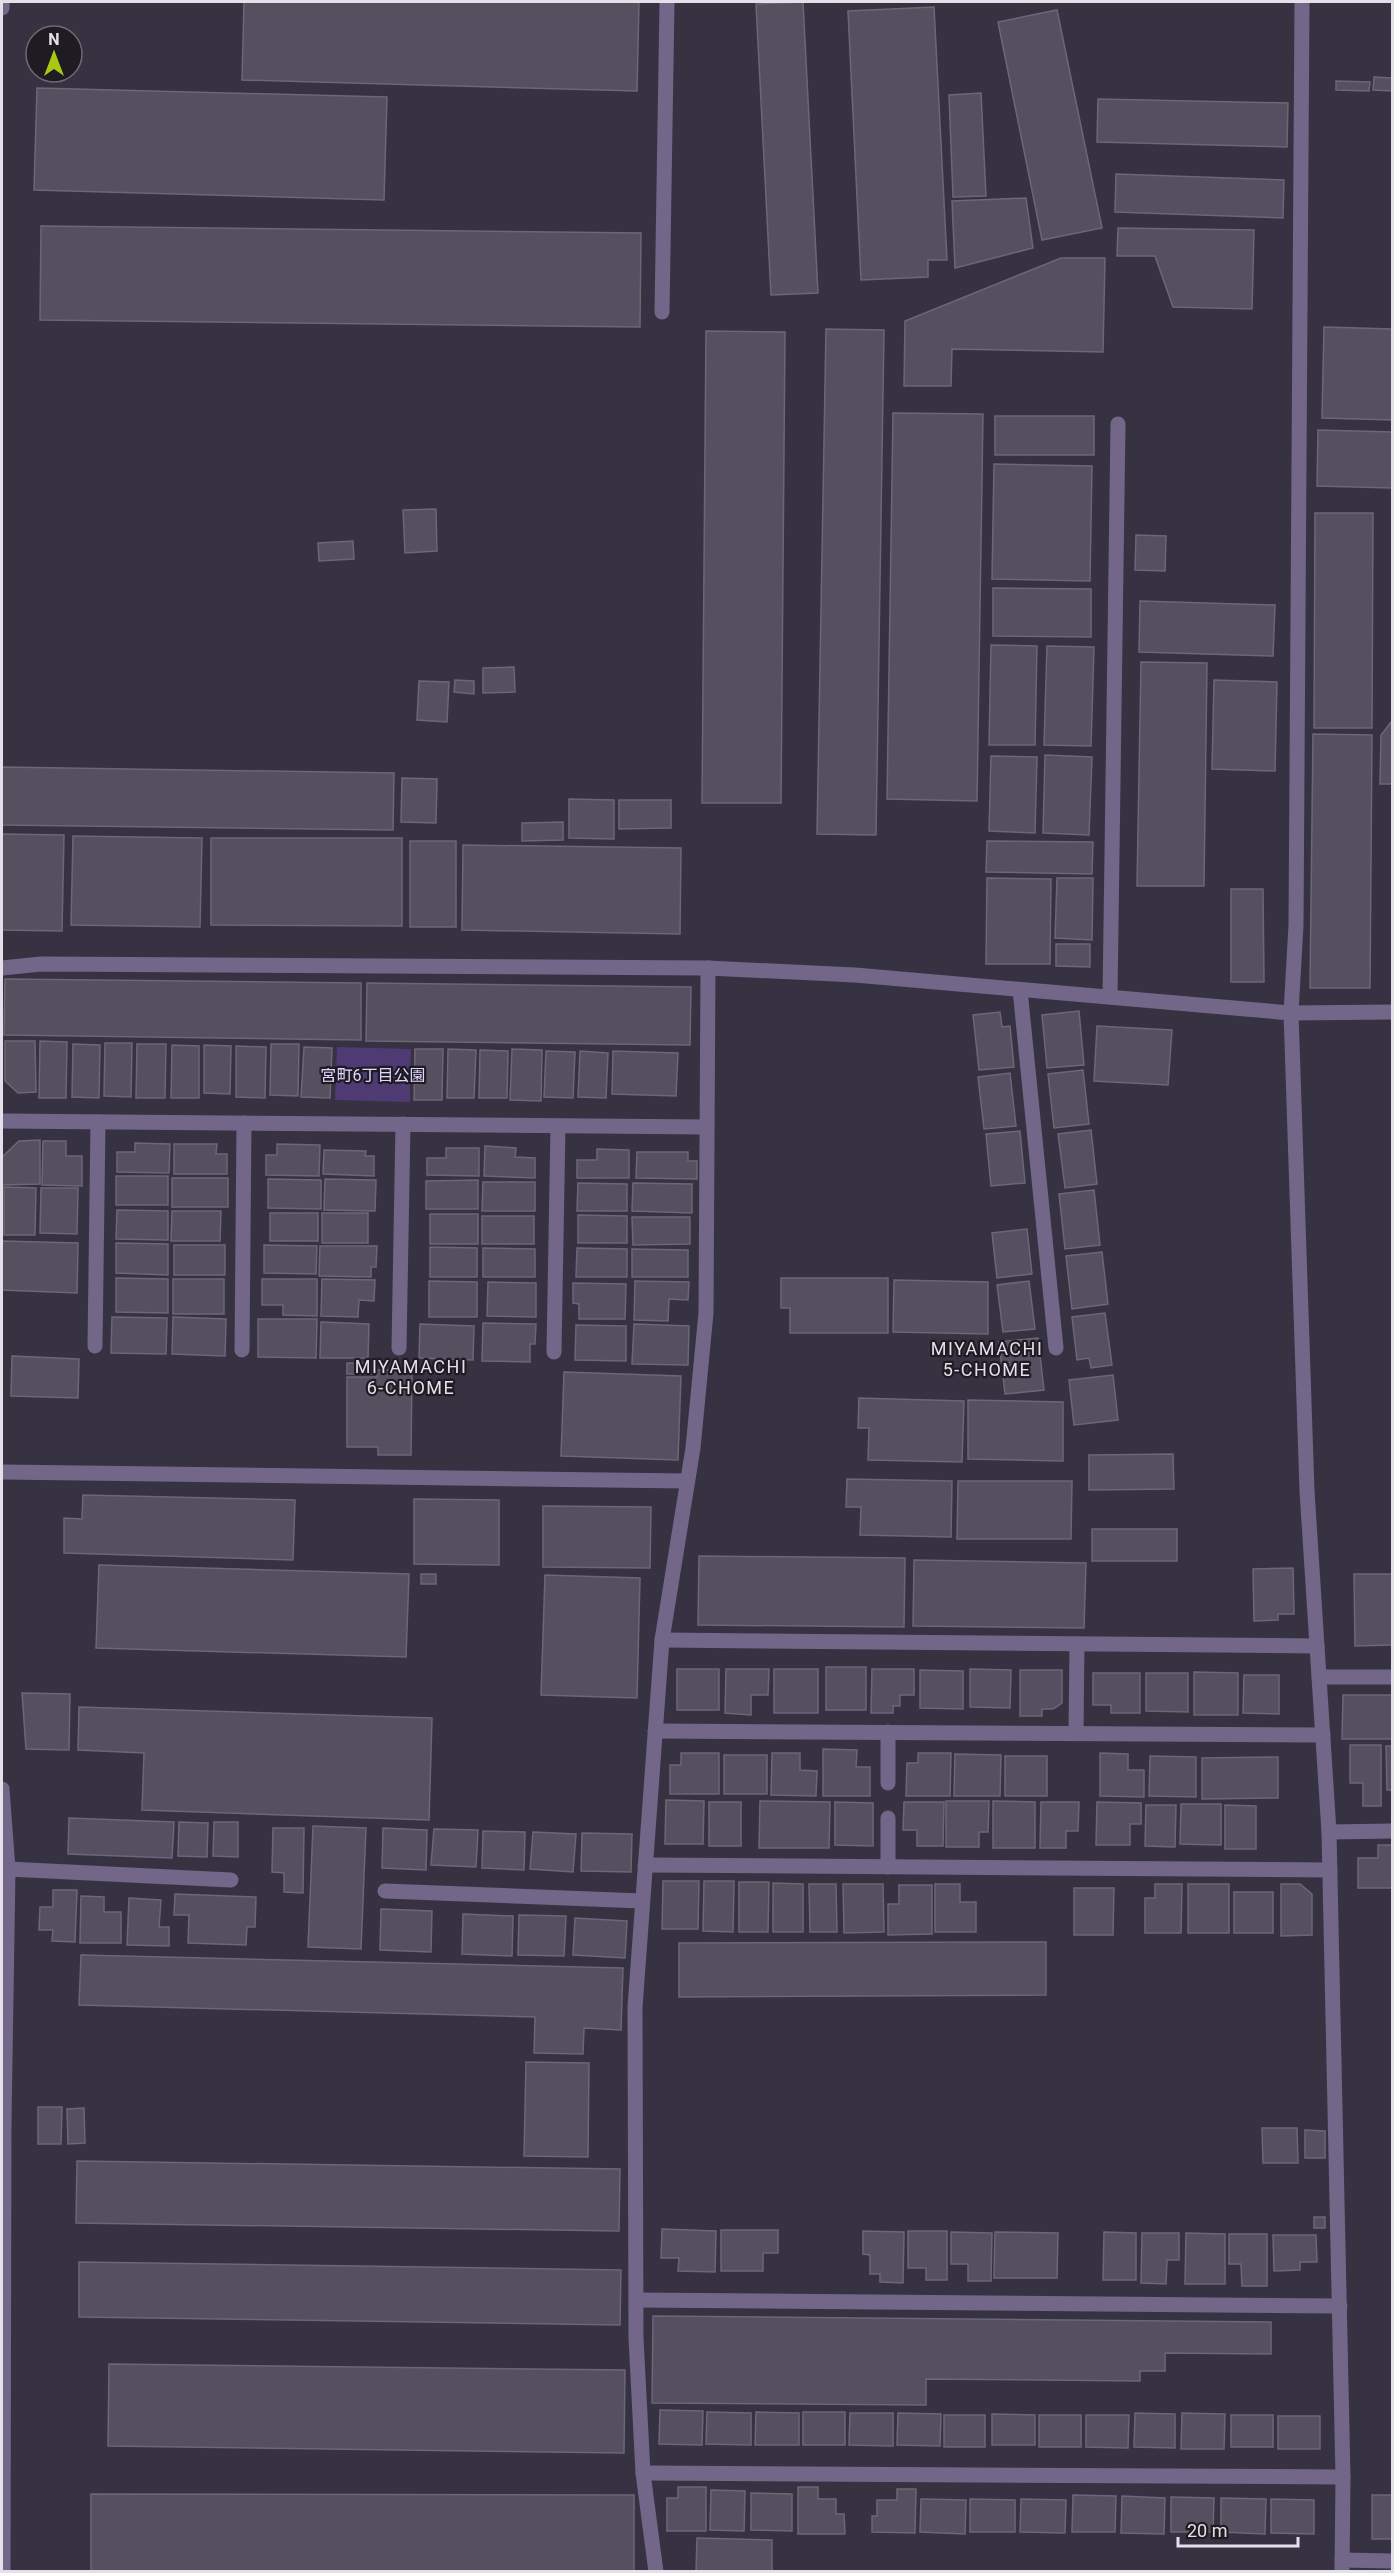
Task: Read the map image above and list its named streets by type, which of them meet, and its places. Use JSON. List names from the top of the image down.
{
  "districts": ["MIYAMACHI 5-CHOME", "MIYAMACHI 6-CHOME"],
  "parks": ["宮町6丁目公園"],
  "scale_bar": "20 m",
  "north": "top"
}
